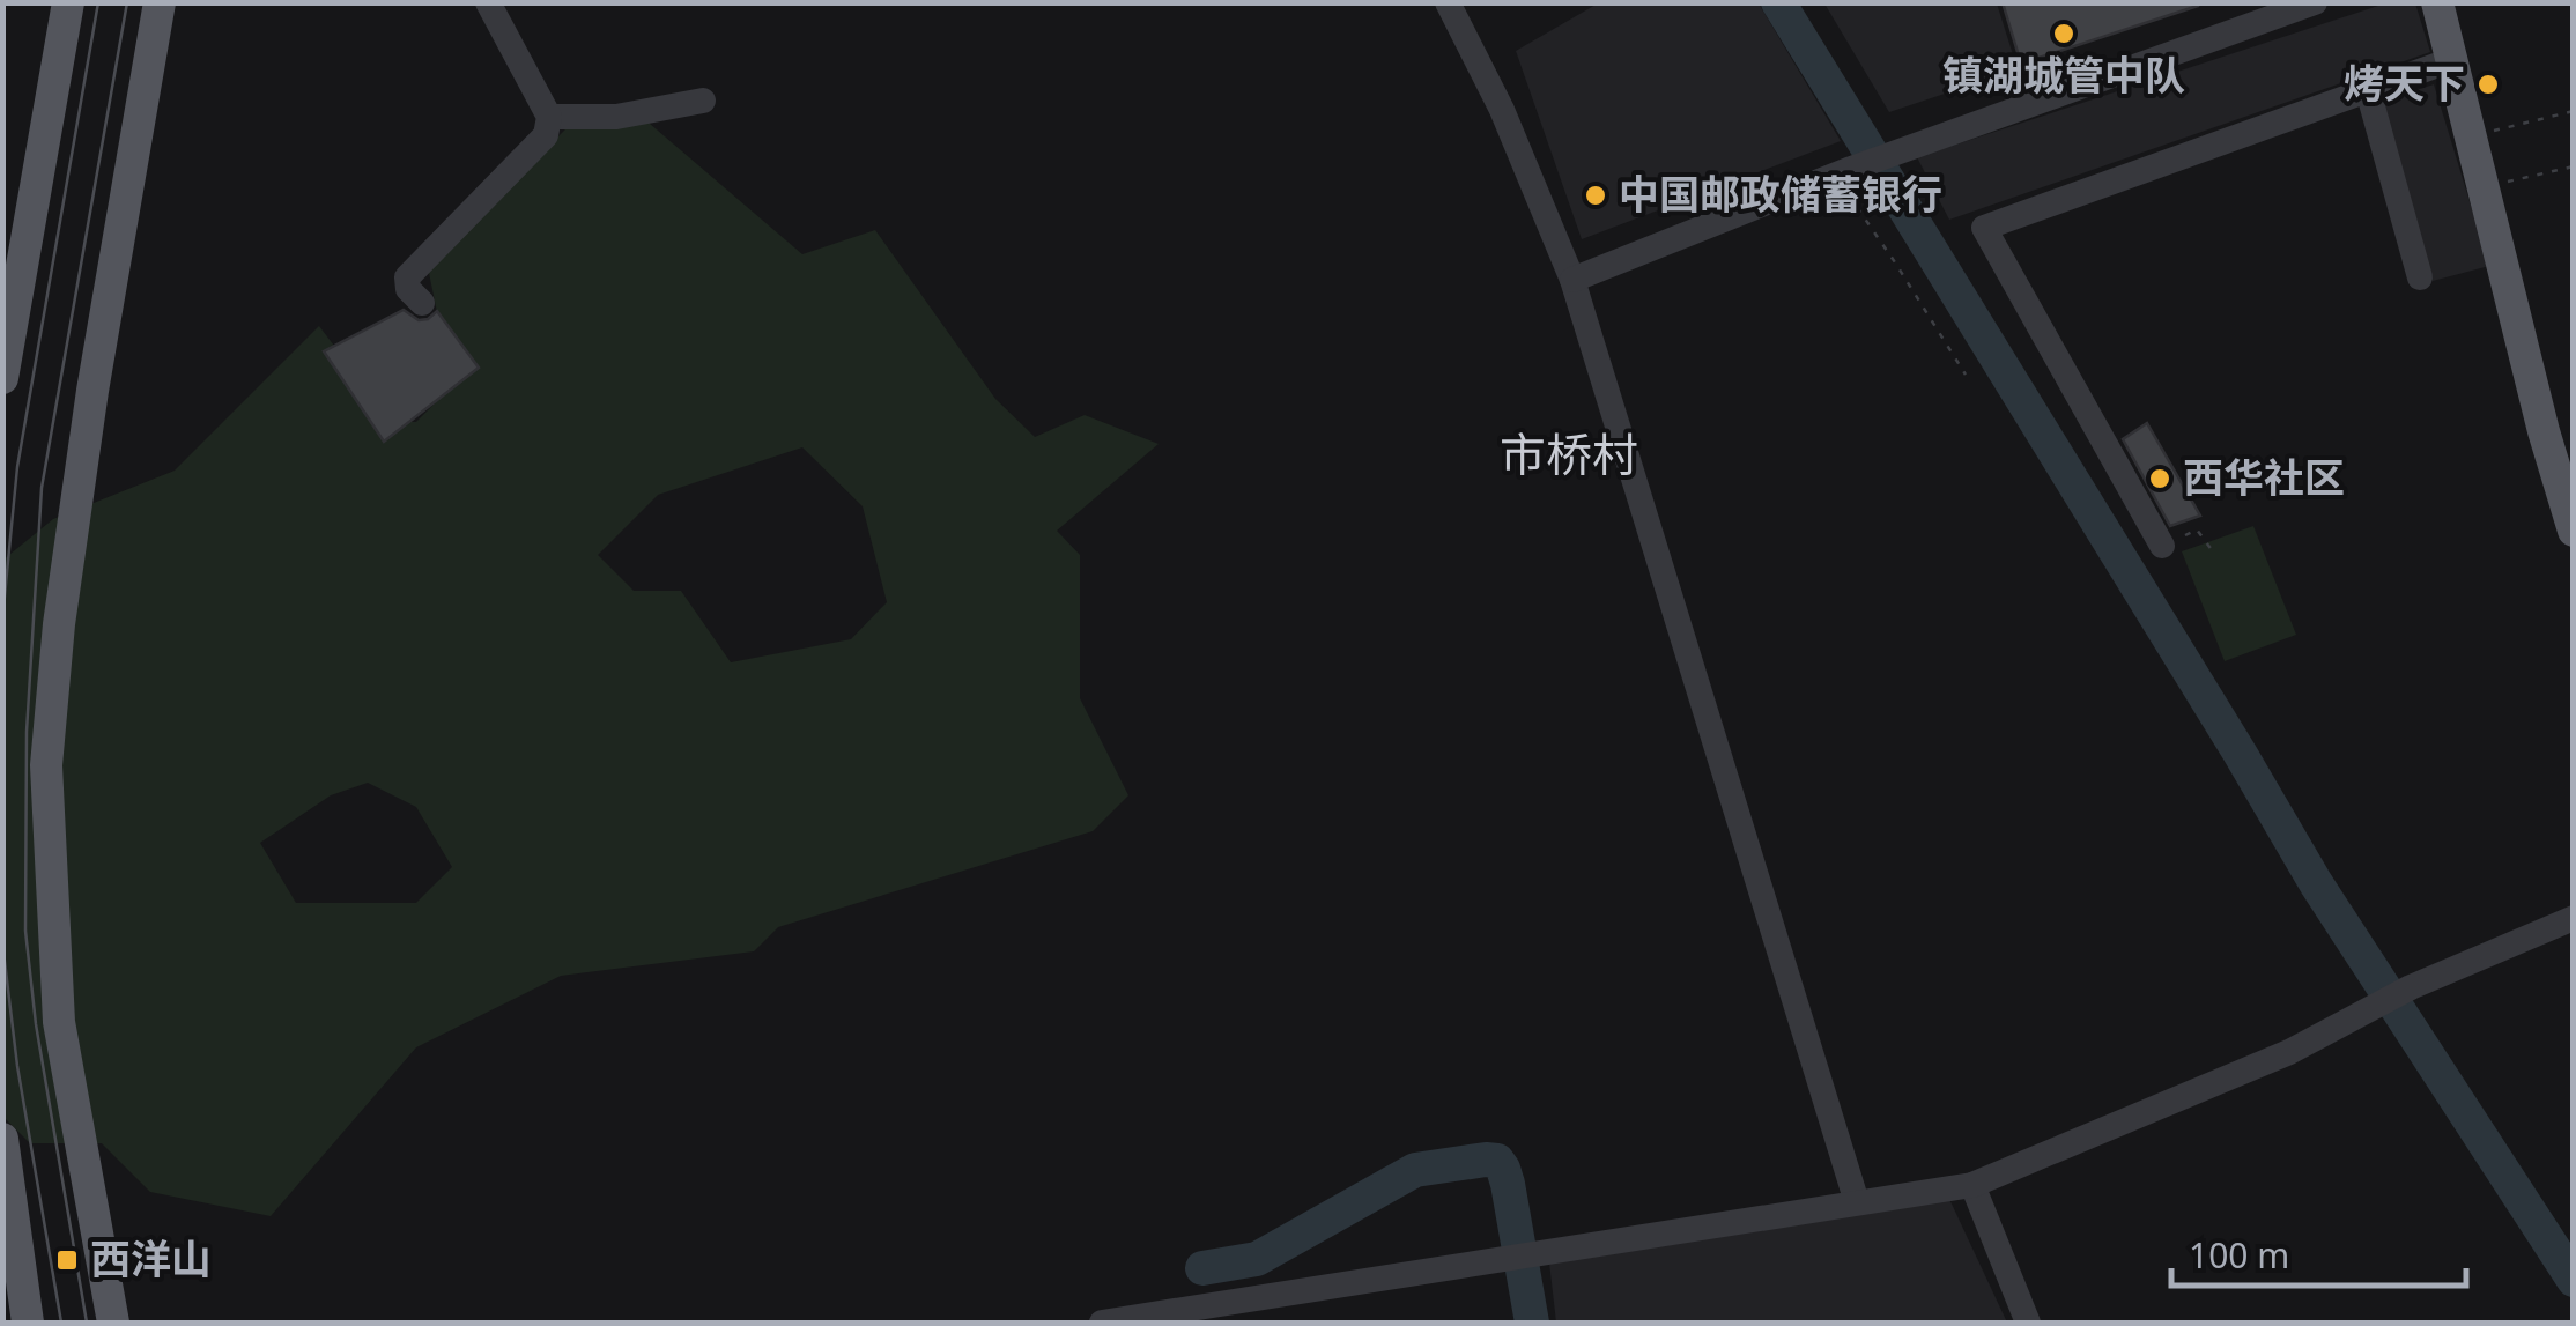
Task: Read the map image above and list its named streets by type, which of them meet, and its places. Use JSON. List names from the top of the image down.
{
  "districts": ["市桥村"],
  "places": {
    "other": [
      "镇湖城管中队",
      "烤天下",
      "中国邮政储蓄银行",
      "西华社区"
    ],
    "transit": ["西洋山"]
  },
  "scale_bar": "100 m"
}
